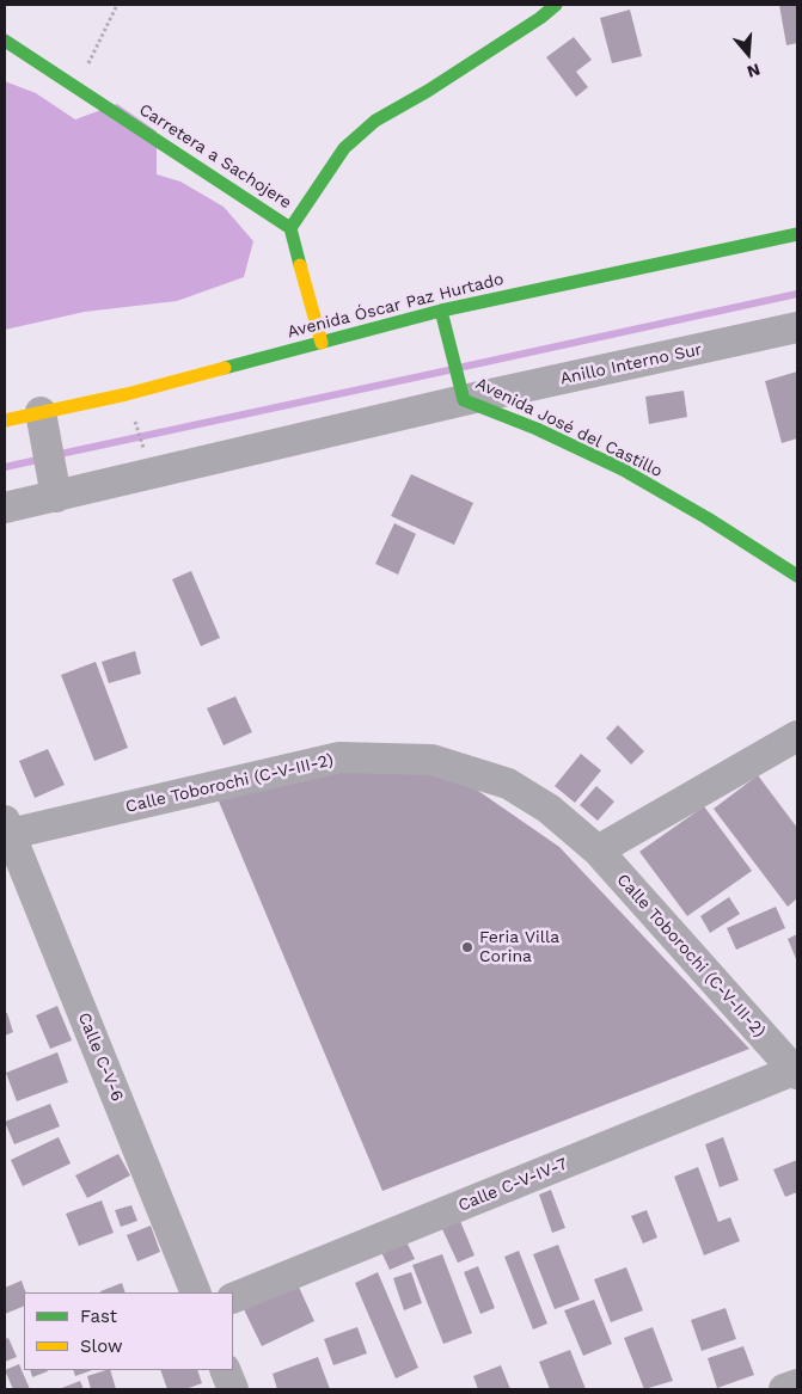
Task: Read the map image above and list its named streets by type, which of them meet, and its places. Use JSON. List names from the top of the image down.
{
  "streets": {
    "main road": ["Carretera a Sachojere", "Avenida Óscar Paz Hurtado", "Avenida José del Castillo"],
    "street": [
      "Anillo Interno Sur",
      "Calle Toborochi (C-V-III-2)",
      "Calle C-V-6",
      "Calle C-V-IV-7"
    ]
  },
  "crossings": [
    ["Carretera a Sachojere", "Avenida Óscar Paz Hurtado"],
    ["Avenida Óscar Paz Hurtado", "Avenida José del Castillo"],
    ["Anillo Interno Sur", "Avenida José del Castillo"],
    ["Calle Toborochi (C-V-III-2)", "Calle C-V-6"],
    ["Calle Toborochi (C-V-III-2)", "Calle C-V-IV-7"]
  ],
  "places": ["Feria Villa Corina"],
  "legend": ["Fast", "Slow"],
  "north": "bottom"
}
